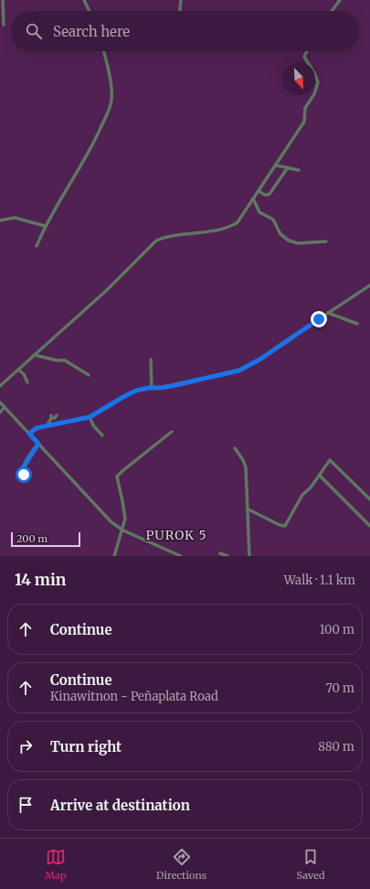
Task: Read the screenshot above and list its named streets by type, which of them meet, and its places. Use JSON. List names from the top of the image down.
{
  "districts": ["PUROK 5"],
  "scale_bar": "200 m",
  "north": "bottom right",
  "page": {
    "search": "Search here",
    "scale": "200 m",
    "heading": ["14 min", "Walk · 1.1 km"],
    "list": [
      ["Continue", "100 m"],
      ["Continue", "Kinawitnon - Peñaplata Road", "70 m"],
      ["Turn right", "880 m"],
      "Arrive at destination"
    ],
    "nav": ["Map", "Directions", "Saved"]
  }
}
